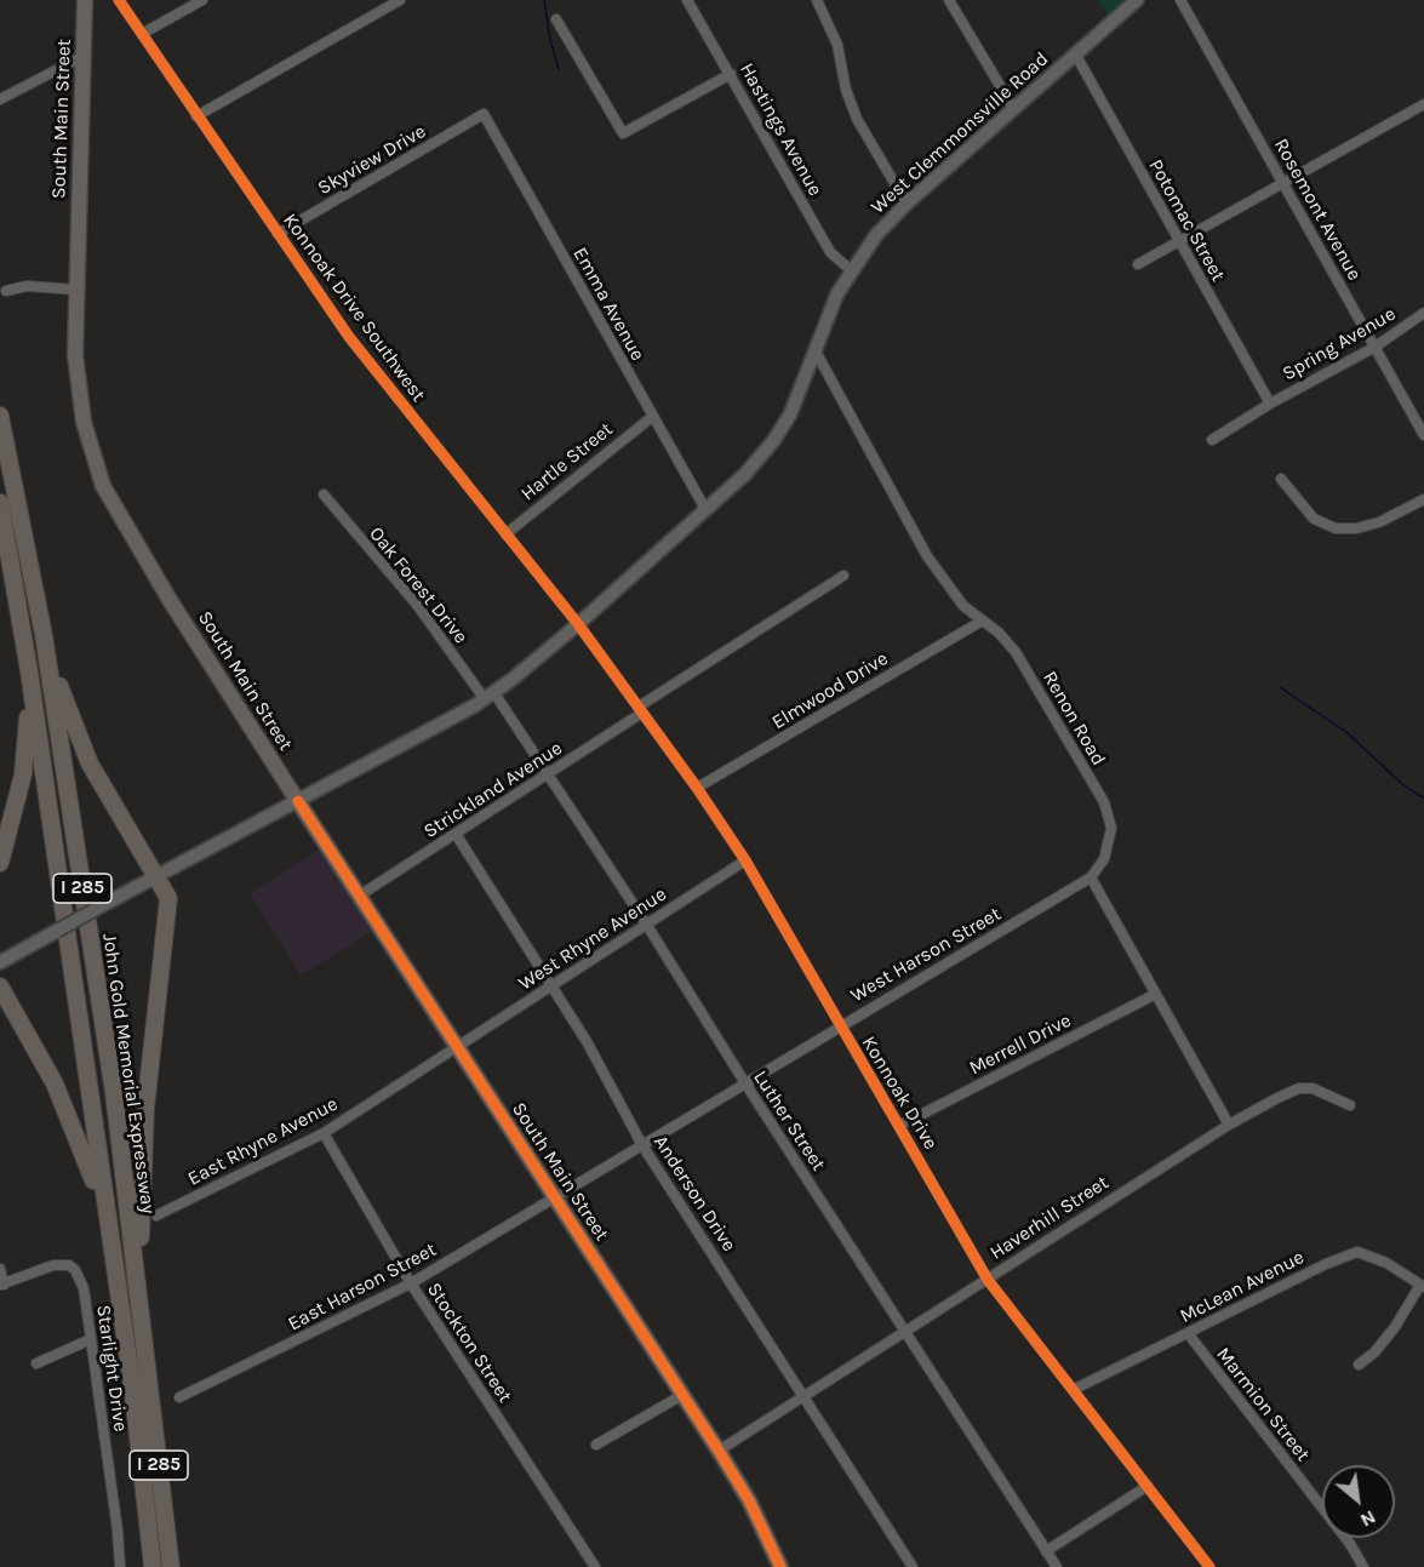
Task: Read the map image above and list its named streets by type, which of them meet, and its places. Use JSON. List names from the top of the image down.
{
  "streets": {
    "highway": ["I 285", "John Gold Memorial Expressway"],
    "main road": ["South Main Street", "West Clemmonsville Road"],
    "street": [
      "Hastings Avenue",
      "Skyview Drive",
      "Rosemont Avenue",
      "Potomac Street",
      "Emma Avenue",
      "Konnoak Drive Southwest",
      "Spring Avenue",
      "Hartle Street",
      "Oak Forest Drive",
      "Elmwood Drive",
      "Renon Road",
      "Strickland Avenue",
      "West Rhyne Avenue",
      "West Harson Street",
      "Merrell Drive",
      "Konnoak Drive",
      "Luther Street",
      "East Rhyne Avenue",
      "Anderson Drive",
      "Haverhill Street",
      "East Harson Street",
      "McLean Avenue",
      "Stockton Street",
      "Starlight Drive",
      "Marmion Street"
    ]
  },
  "crossings": [
    ["South Main Street", "West Clemmonsville Road"],
    ["South Main Street", "Strickland Avenue"],
    ["South Main Street", "West Rhyne Avenue"],
    ["South Main Street", "West Harson Street"],
    ["South Main Street", "East Rhyne Avenue"],
    ["South Main Street", "Haverhill Street"],
    ["South Main Street", "East Harson Street"],
    ["Hastings Avenue", "West Clemmonsville Road"],
    ["West Clemmonsville Road", "Potomac Street"],
    ["West Clemmonsville Road", "Emma Avenue"],
    ["West Clemmonsville Road", "Konnoak Drive Southwest"],
    ["West Clemmonsville Road", "Oak Forest Drive"],
    ["West Clemmonsville Road", "Renon Road"],
    ["West Clemmonsville Road", "Konnoak Drive"],
    ["West Clemmonsville Road", "Luther Street"],
    ["Skyview Drive", "Emma Avenue"],
    ["Skyview Drive", "Konnoak Drive Southwest"],
    ["Rosemont Avenue", "Spring Avenue"],
    ["Potomac Street", "Spring Avenue"],
    ["Emma Avenue", "Hartle Street"],
    ["Konnoak Drive Southwest", "Hartle Street"],
    ["Konnoak Drive Southwest", "Konnoak Drive"],
    ["Oak Forest Drive", "Luther Street"],
    ["Elmwood Drive", "Renon Road"],
    ["Elmwood Drive", "Konnoak Drive"],
    ["Renon Road", "West Harson Street"],
    ["Strickland Avenue", "Konnoak Drive"],
    ["Strickland Avenue", "Luther Street"],
    ["Strickland Avenue", "Anderson Drive"],
    ["West Rhyne Avenue", "Konnoak Drive"],
    ["West Rhyne Avenue", "Luther Street"],
    ["West Rhyne Avenue", "East Rhyne Avenue"],
    ["West Rhyne Avenue", "Anderson Drive"],
    ["West Harson Street", "Konnoak Drive"],
    ["West Harson Street", "Luther Street"],
    ["West Harson Street", "Anderson Drive"],
    ["West Harson Street", "East Harson Street"],
    ["Merrell Drive", "Konnoak Drive"],
    ["Konnoak Drive", "Haverhill Street"],
    ["Konnoak Drive", "McLean Avenue"],
    ["Luther Street", "Haverhill Street"],
    ["East Rhyne Avenue", "Stockton Street"],
    ["Anderson Drive", "Haverhill Street"],
    ["East Harson Street", "Stockton Street"],
    ["McLean Avenue", "Marmion Street"]
  ],
  "north": "bottom right"
}
